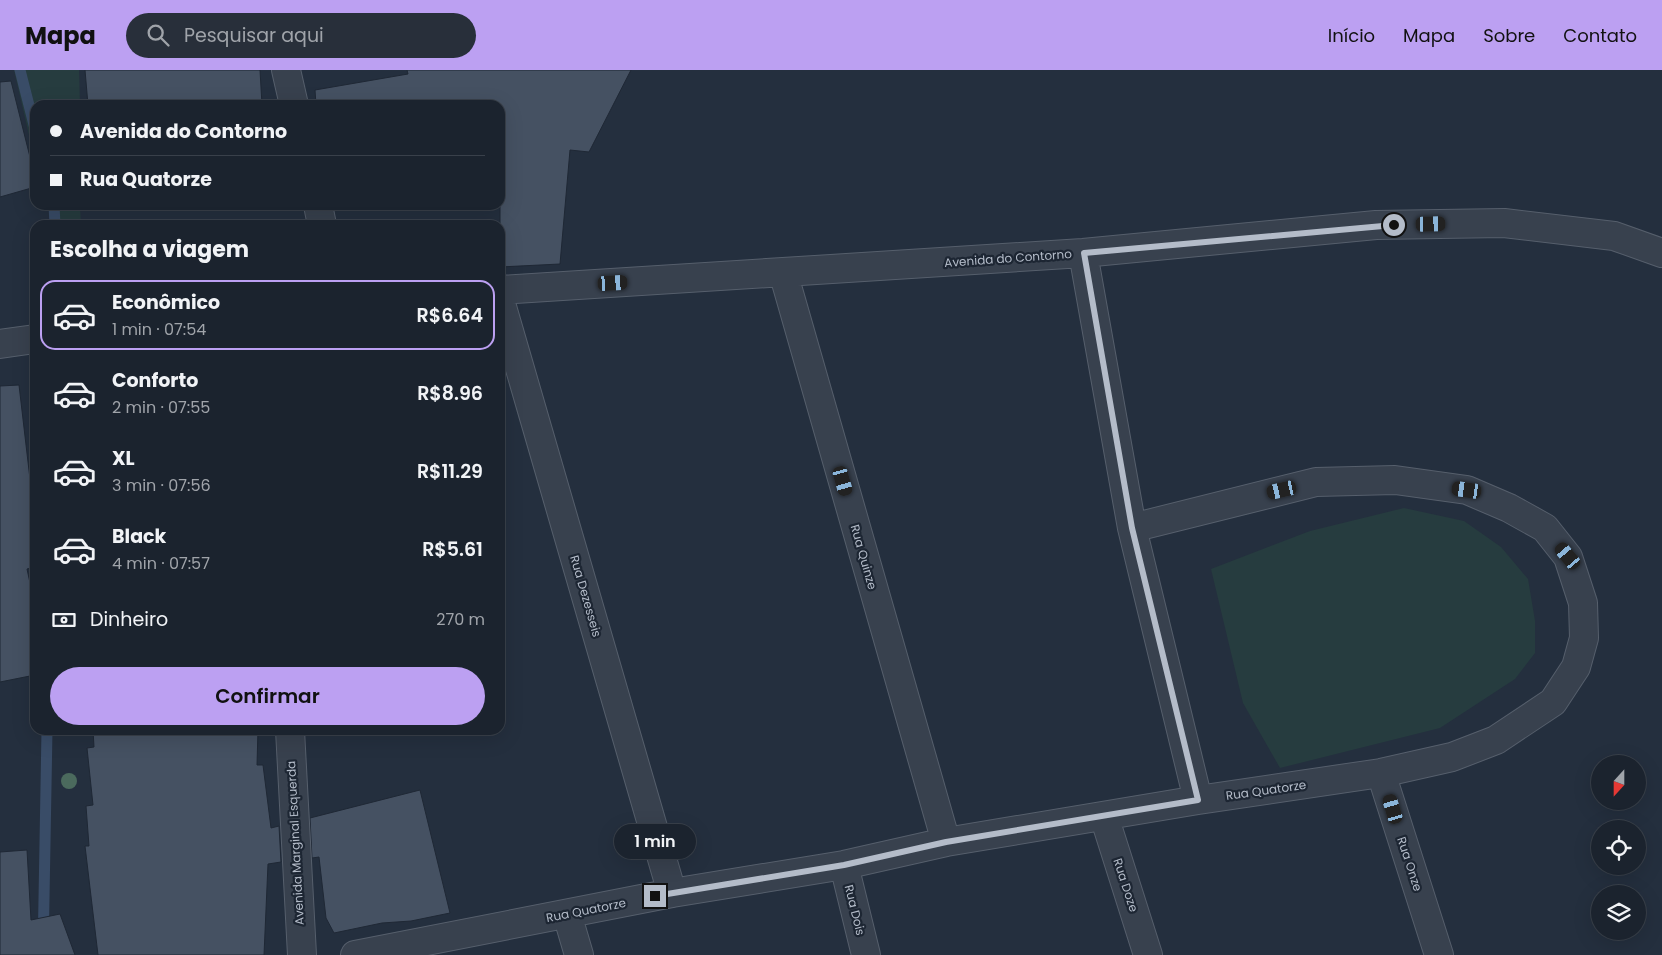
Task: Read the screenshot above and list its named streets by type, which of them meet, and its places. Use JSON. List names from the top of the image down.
{
  "streets": {
    "street": [
      "Avenida do Contorno",
      "Rua Quinze",
      "Rua Dezesseis",
      "Rua Quatorze",
      "Avenida Marginal Esquerda",
      "Rua Onze",
      "Rua Doze",
      "Rua Dois"
    ]
  },
  "crossings": [
    ["Avenida do Contorno", "Rua Quinze"],
    ["Rua Quinze", "Rua Quatorze"],
    ["Rua Dezesseis", "Rua Quatorze"],
    ["Rua Quatorze", "Rua Onze"],
    ["Rua Quatorze", "Rua Doze"],
    ["Rua Quatorze", "Rua Dois"]
  ],
  "north": "bottom",
  "page": {
    "header": "Mapa",
    "search": "Pesquisar aqui",
    "nav": [
      "Início",
      "Mapa",
      "Sobre",
      "Contato"
    ],
    "banner": ["Avenida do Contorno", "Rua Quatorze"],
    "heading": "Escolha a viagem",
    "list": [
      {
        "name": "Econômico",
        "note": "1 min · 07:54",
        "value": "R$6.64"
      },
      {
        "name": "Conforto",
        "note": "2 min · 07:55",
        "value": "R$8.96"
      },
      {
        "name": "XL",
        "note": "3 min · 07:56",
        "value": "R$11.29"
      },
      {
        "name": "Black",
        "note": "4 min · 07:57",
        "value": "R$5.61"
      }
    ],
    "pay": ["Dinheiro", "270 m"],
    "buttons": "Confirmar",
    "bubble": "1 min"
  }
}
